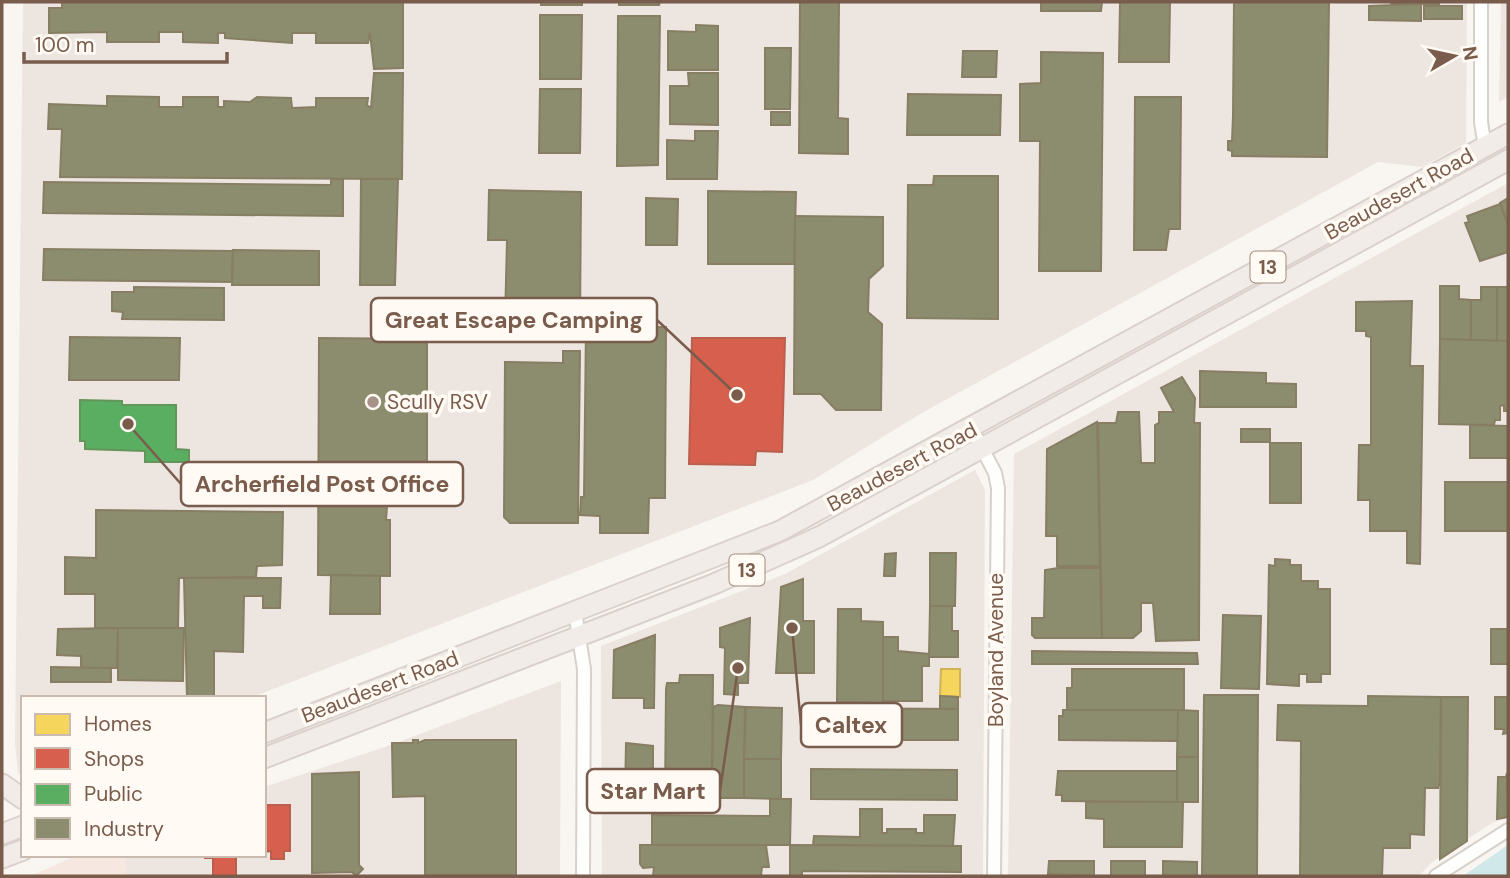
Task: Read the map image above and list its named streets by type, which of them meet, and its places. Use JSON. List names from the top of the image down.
{
  "streets": {
    "highway": ["Beaudesert Road", "13"],
    "street": ["Boyland Avenue"]
  },
  "crossings": [
    ["Beaudesert Road", "Boyland Avenue"]
  ],
  "places": [
    "Great Escape Camping",
    "Scully RSV",
    "Archerfield Post Office",
    "Caltex",
    "Star Mart"
  ],
  "legend": [
    "Homes",
    "Shops",
    "Public",
    "Industry"
  ],
  "scale_bar": "100 m",
  "north": "right"
}
